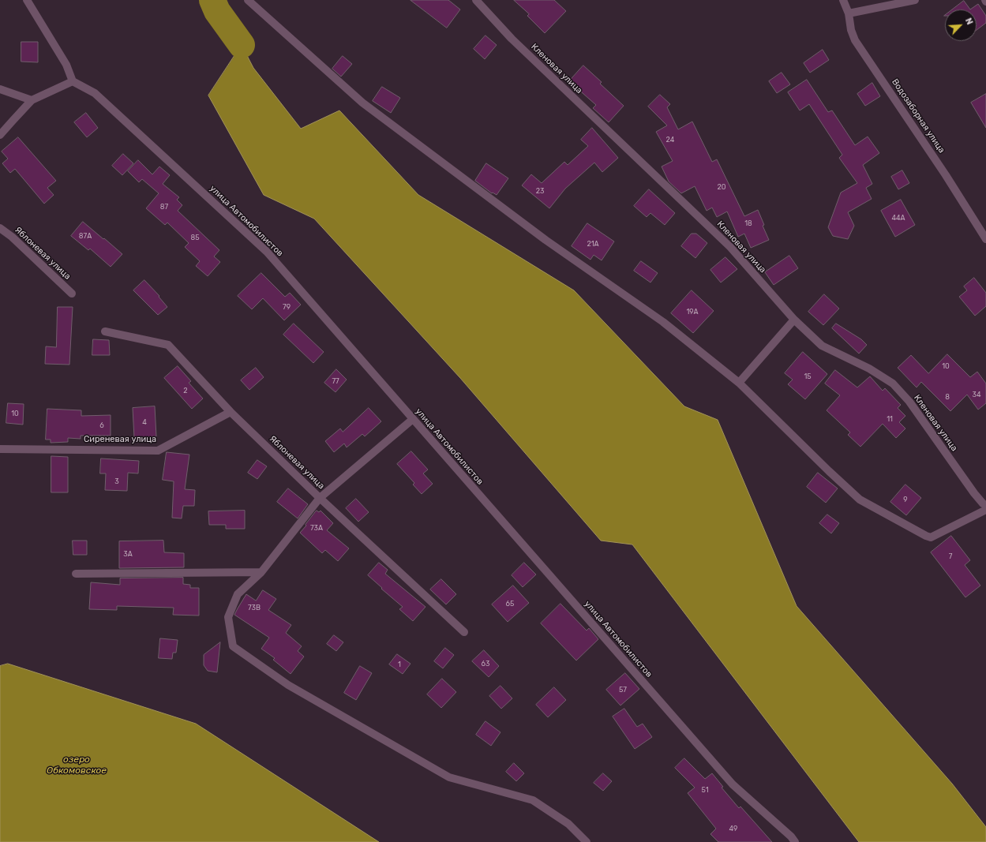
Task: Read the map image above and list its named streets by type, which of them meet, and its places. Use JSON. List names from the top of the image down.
{
  "streets": {
    "street": [
      "Кленовая улица",
      "Водозаборная улица",
      "улица Автомобилистов",
      "Яблоневая улица",
      "Сиреневая улица"
    ]
  },
  "crossings": [
    ["Яблоневая улица", "Сиреневая улица"]
  ],
  "water": ["озеро Обкомовское"],
  "house_numbers": [
    "24",
    "20",
    "23",
    "87",
    "44А",
    "18",
    "87А",
    "85",
    "21А",
    "79",
    "19А",
    "10",
    "15",
    "77",
    "2",
    "34",
    "8",
    "10",
    "11",
    "4",
    "6",
    "3",
    "9",
    "73А",
    "3А",
    "7",
    "65",
    "73В",
    "63",
    "1",
    "57",
    "51",
    "49"
  ],
  "north": "top right"
}
